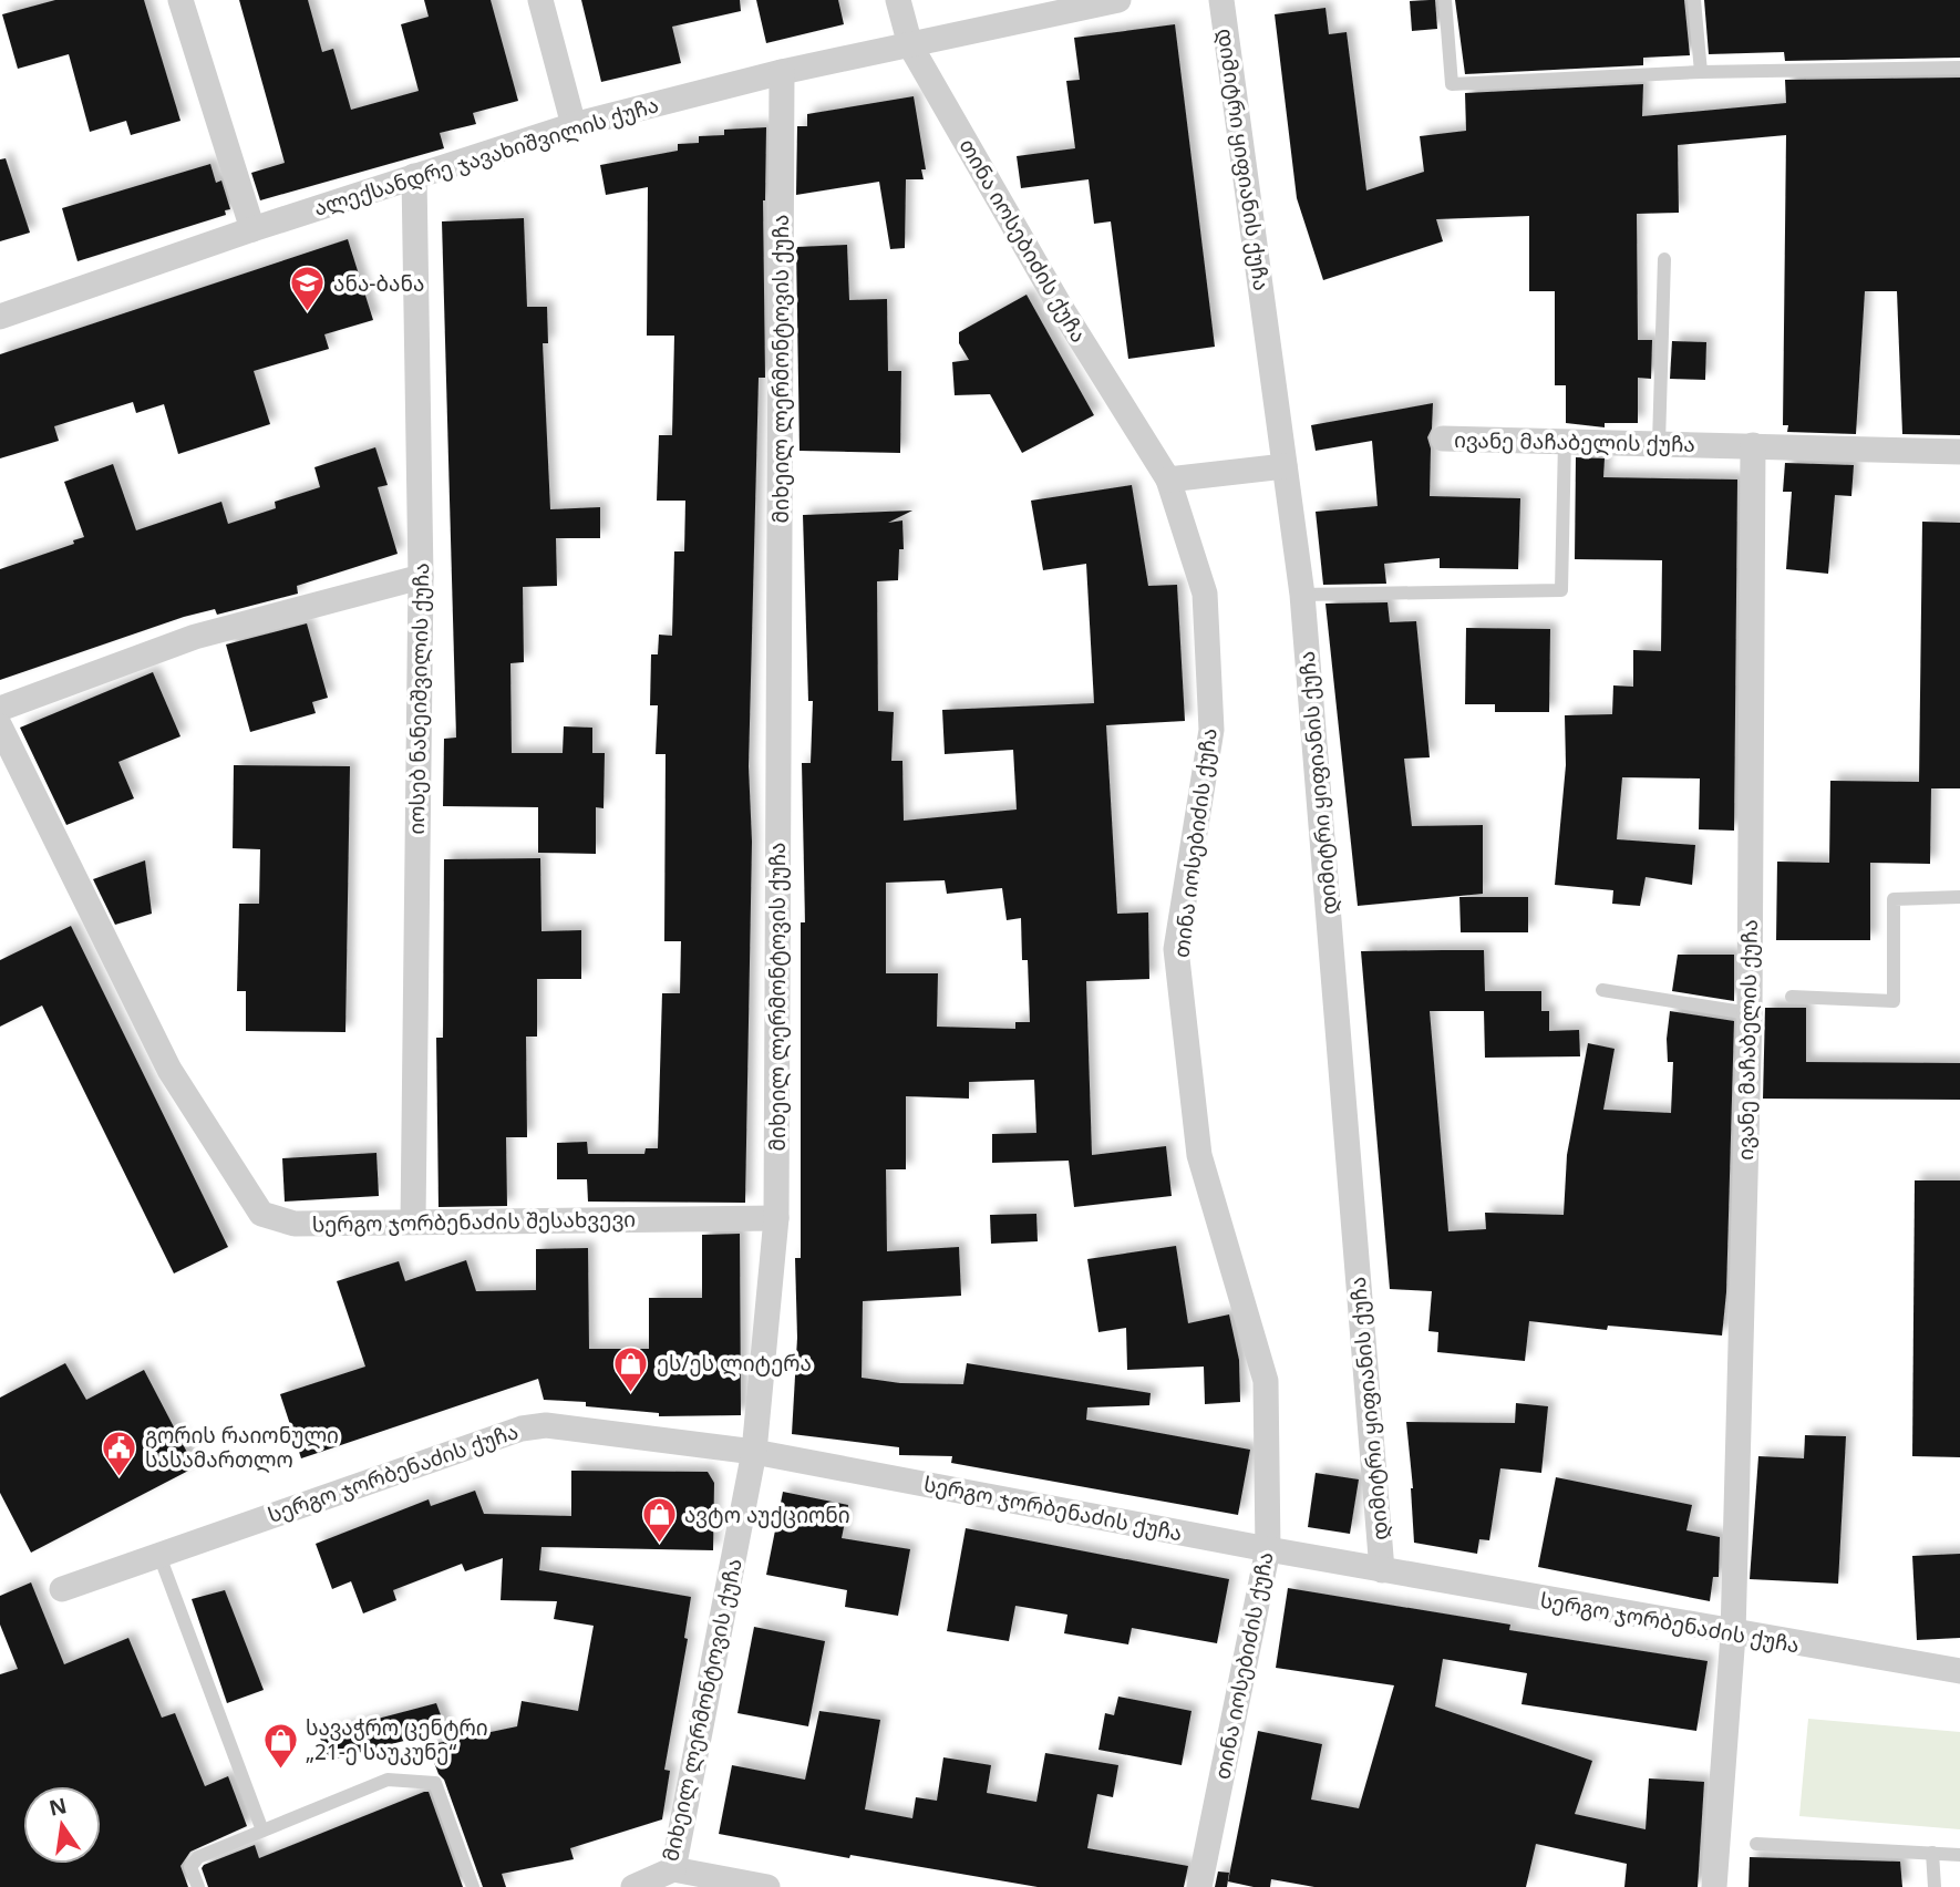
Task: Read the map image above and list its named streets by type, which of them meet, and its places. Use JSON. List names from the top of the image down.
{
  "streets": {
    "street": [
      "ალექსანდრე ჯავახიშვილის ქუჩა",
      "დიმიტრი ყიფიანის ქუჩა",
      "თინა იოსებიძის ქუჩა",
      "მიხეილ ლერმონტოვის ქუჩა",
      "ივანე მაჩაბელის ქუჩა",
      "იოსებ ნანეიშვილის ქუჩა",
      "სერგო ჯორბენაძის შესახვევი",
      "სერგო ჯორბენაძის ქუჩა"
    ]
  },
  "crossings": [
    ["ალექსანდრე ჯავახიშვილის ქუჩა", "თინა იოსებიძის ქუჩა"],
    ["ალექსანდრე ჯავახიშვილის ქუჩა", "მიხეილ ლერმონტოვის ქუჩა"],
    ["ალექსანდრე ჯავახიშვილის ქუჩა", "იოსებ ნანეიშვილის ქუჩა"],
    ["დიმიტრი ყიფიანის ქუჩა", "სერგო ჯორბენაძის ქუჩა"],
    ["თინა იოსებიძის ქუჩა", "სერგო ჯორბენაძის ქუჩა"],
    ["მიხეილ ლერმონტოვის ქუჩა", "სერგო ჯორბენაძის შესახვევი"],
    ["მიხეილ ლერმონტოვის ქუჩა", "სერგო ჯორბენაძის ქუჩა"],
    ["ივანე მაჩაბელის ქუჩა", "სერგო ჯორბენაძის ქუჩა"],
    ["იოსებ ნანეიშვილის ქუჩა", "სერგო ჯორბენაძის შესახვევი"]
  ],
  "places": {
    "school or university": ["ანა-ბანა"],
    "shop": ["ეს/ეს ლიტერა", "ავტო აუქციონი", "სავაჭრო ცენტრი „21-ე საუკუნე“"],
    "public building": ["გორის რაიონული სასამართლო"]
  },
  "north": "top"
}
